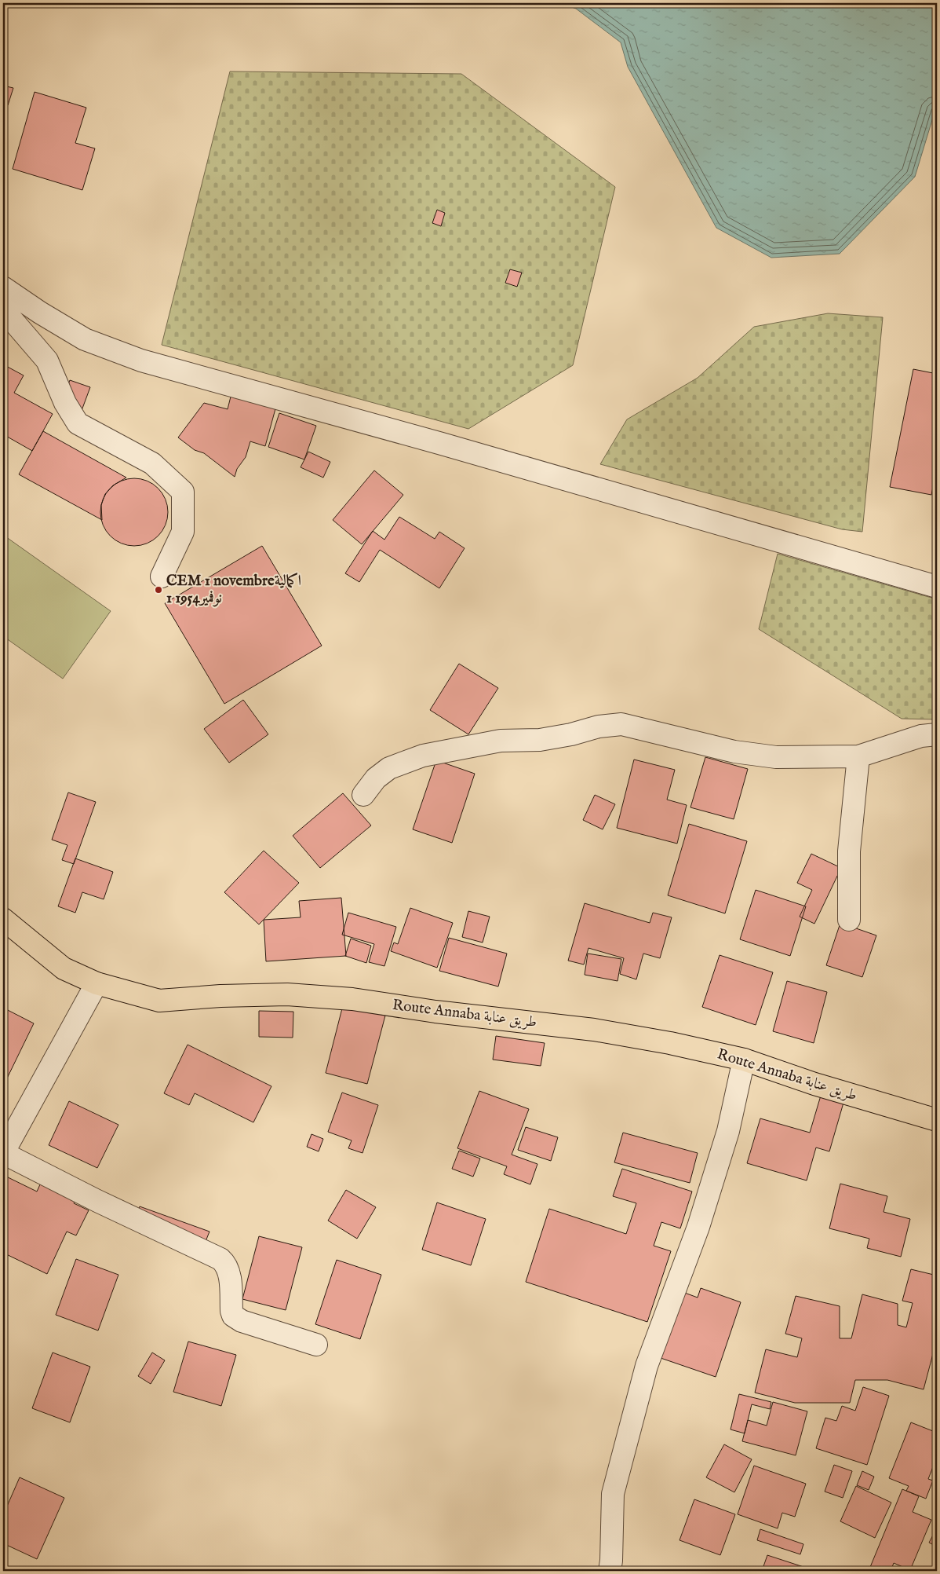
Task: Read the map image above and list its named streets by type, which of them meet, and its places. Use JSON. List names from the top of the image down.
{
  "streets": {
    "main road": ["Route Annaba طريق عنابة"]
  },
  "places": ["CEM 1 novembreاكمالية 1 نوفمير1954"]
}
